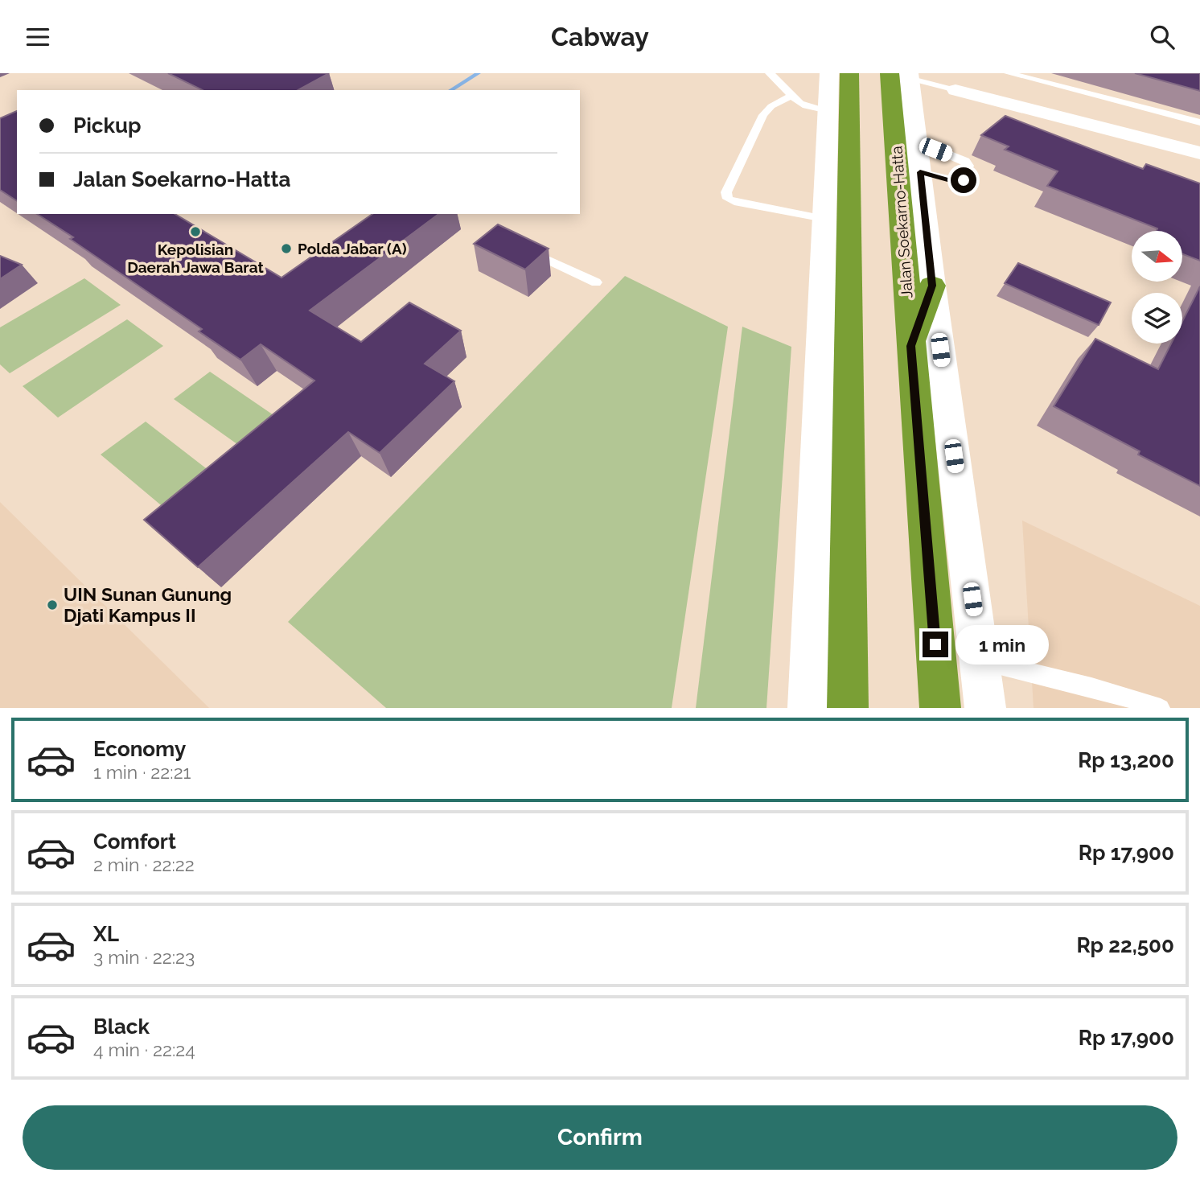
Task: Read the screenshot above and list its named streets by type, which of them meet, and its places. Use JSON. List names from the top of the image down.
{
  "streets": {
    "highway": ["Jalan Soekarno-Hatta"]
  },
  "places": ["Kepolisian Daerah Jawa Barat", "Polda Jabar (A)", "UIN Sunan Gunung Djati Kampus II"],
  "north": "right",
  "page": {
    "header": "Cabway",
    "banner": ["Pickup", "Jalan Soekarno-Hatta"],
    "bubble": "1 min",
    "list": [
      {
        "name": "Economy",
        "note": "1 min · 22:21",
        "value": "Rp 13,200"
      },
      {
        "name": "Comfort",
        "note": "2 min · 22:22",
        "value": "Rp 17,900"
      },
      {
        "name": "XL",
        "note": "3 min · 22:23",
        "value": "Rp 22,500"
      },
      {
        "name": "Black",
        "note": "4 min · 22:24",
        "value": "Rp 17,900"
      }
    ],
    "buttons": "Confirm"
  }
}
